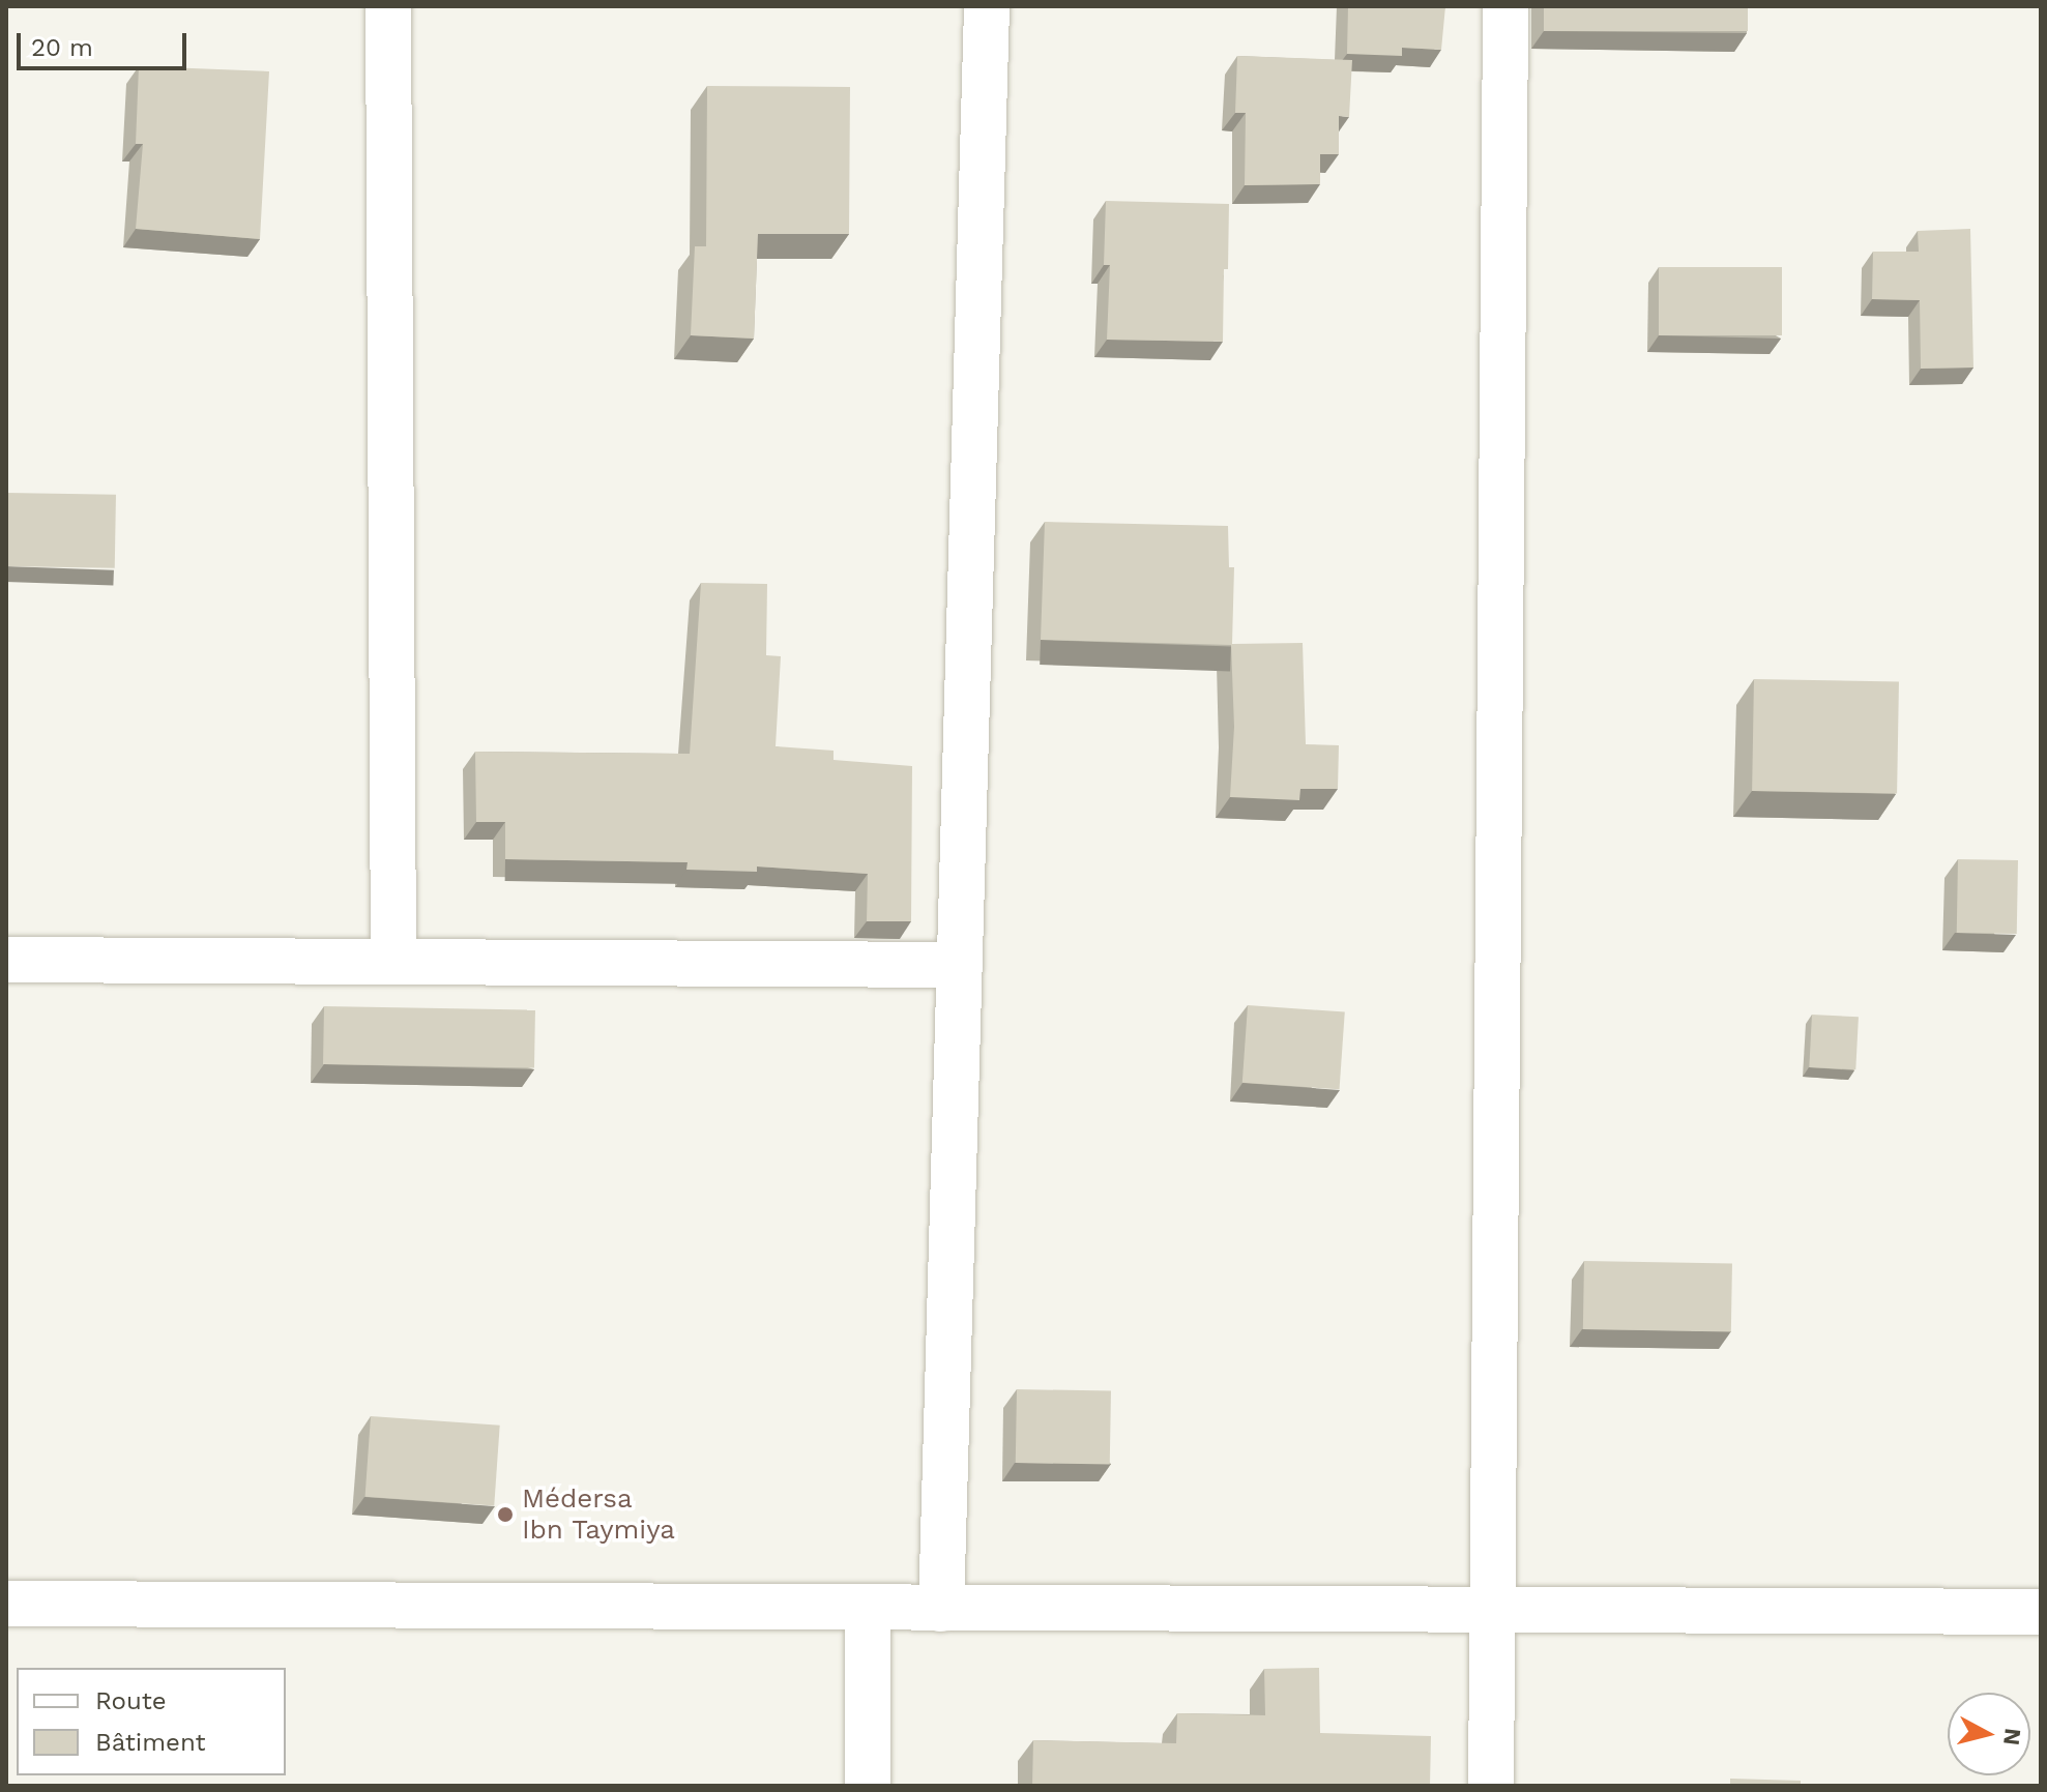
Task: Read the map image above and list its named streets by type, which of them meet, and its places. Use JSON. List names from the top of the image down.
{
  "places": ["Médersa Ibn Taymiya"],
  "legend": ["Route", "Bâtiment"],
  "scale_bar": "20 m",
  "north": "right"
}
